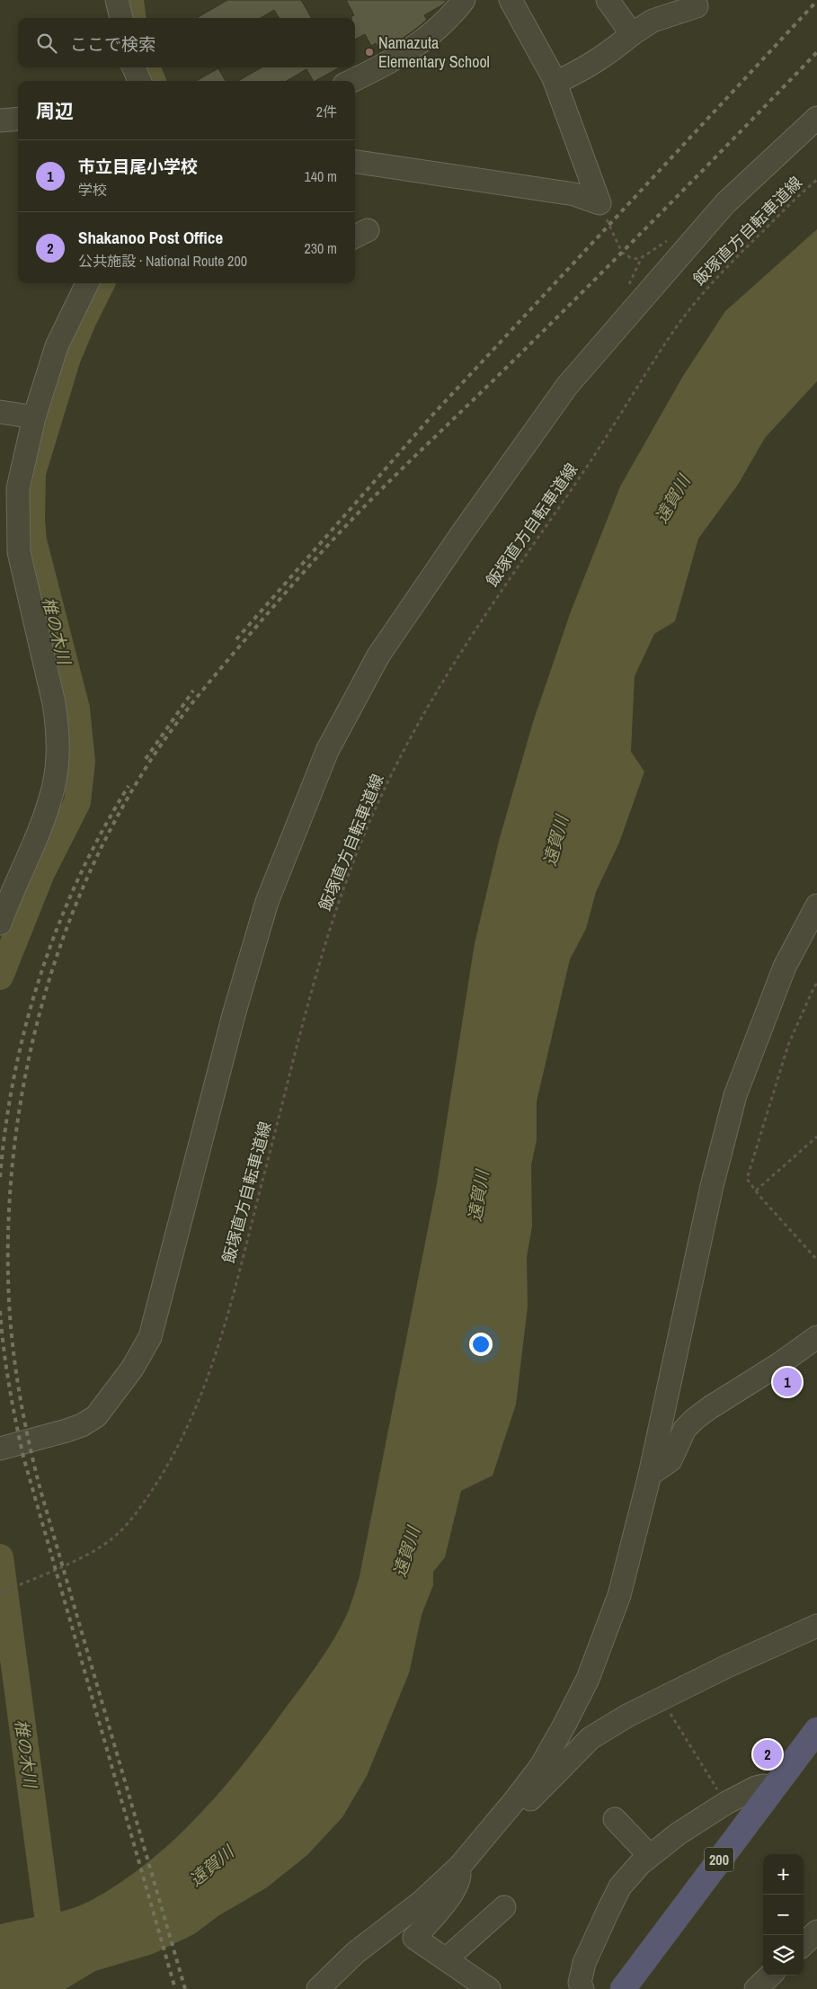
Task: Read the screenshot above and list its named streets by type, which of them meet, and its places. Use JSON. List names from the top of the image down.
{
  "streets": {
    "highway": ["200"],
    "path": ["飯塚直方自転車道線"]
  },
  "water": ["遠賀川", "椎の木川"],
  "places": ["Namazuta Elementary School"],
  "page": {
    "search": "ここで検索",
    "heading": ["周辺", "2件"],
    "list": [
      {
        "mark": "1",
        "name": "市立目尾小学校",
        "note": "学校",
        "value": "140 m"
      },
      {
        "mark": "2",
        "name": "Shakanoo Post Office",
        "note": "公共施設 · National Route 200",
        "value": "230 m"
      }
    ],
    "pins": ["1", "2"],
    "map_buttons": ["+", "−"]
  }
}
